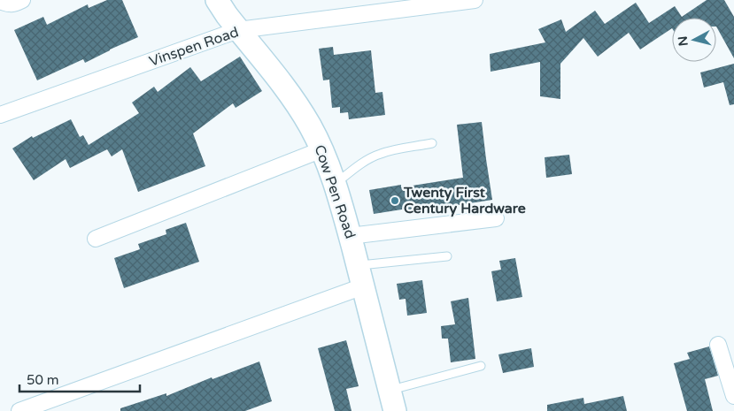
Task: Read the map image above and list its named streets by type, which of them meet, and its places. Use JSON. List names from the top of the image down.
{
  "streets": {
    "main road": ["Cow Pen Road"],
    "street": ["Vinspen Road"]
  },
  "crossings": [
    ["Vinspen Road", "Cow Pen Road"]
  ],
  "places": ["Twenty First Century Hardware"],
  "scale_bar": "50 m",
  "north": "left"
}
